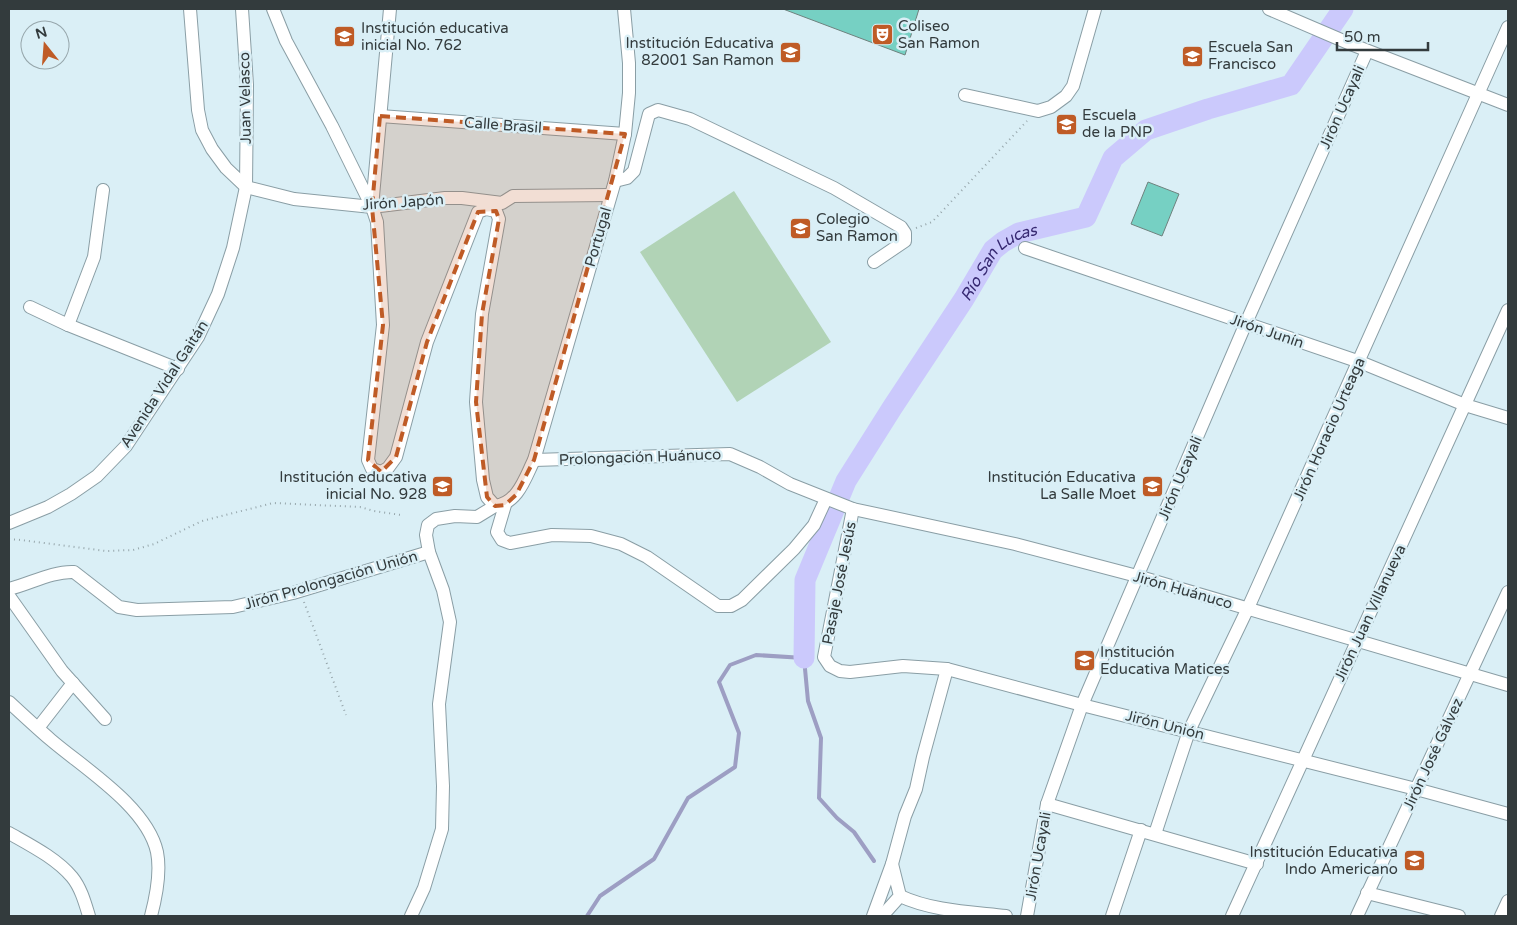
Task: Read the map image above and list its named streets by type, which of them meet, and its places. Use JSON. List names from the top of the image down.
{
  "streets": {
    "street": [
      "Juan Velasco",
      "Jirón Ucayali",
      "Calle Brasil",
      "Jirón Japón",
      "Portugal",
      "Jirón Junín",
      "Avenida Vidal Gaitán",
      "Jirón Horacio Urteaga",
      "Prolongación Huánuco",
      "Jirón Prolongación Unión",
      "Pasaje José Jesús",
      "Jirón Huánuco",
      "Jirón Juan Villanueva",
      "Jirón Unión",
      "Jirón José Gálvez"
    ]
  },
  "crossings": [
    ["Juan Velasco", "Jirón Japón"],
    ["Juan Velasco", "Avenida Vidal Gaitán"],
    ["Jirón Ucayali", "Jirón Junín"],
    ["Jirón Ucayali", "Jirón Huánuco"],
    ["Jirón Ucayali", "Jirón Unión"],
    ["Calle Brasil", "Portugal"],
    ["Jirón Japón", "Portugal"],
    ["Jirón Japón", "Avenida Vidal Gaitán"],
    ["Portugal", "Prolongación Huánuco"],
    ["Jirón Junín", "Jirón Horacio Urteaga"],
    ["Jirón Junín", "Jirón Juan Villanueva"],
    ["Jirón Horacio Urteaga", "Jirón Huánuco"],
    ["Jirón Horacio Urteaga", "Jirón Unión"],
    ["Prolongación Huánuco", "Pasaje José Jesús"],
    ["Prolongación Huánuco", "Jirón Huánuco"],
    ["Pasaje José Jesús", "Jirón Huánuco"],
    ["Pasaje José Jesús", "Jirón Unión"],
    ["Jirón Huánuco", "Jirón Juan Villanueva"],
    ["Jirón Huánuco", "Jirón José Gálvez"],
    ["Jirón Juan Villanueva", "Jirón Unión"],
    ["Jirón Unión", "Jirón José Gálvez"]
  ],
  "water": ["Río San Lucas"],
  "places": {
    "theatre": ["Coliseo San Ramon"],
    "school or university": [
      "Institución educativa inicial No. 762",
      "Institución Educativa 82001 San Ramon",
      "Escuela San Francisco",
      "Escuela de la PNP",
      "Colegio San Ramon",
      "Institución educativa inicial No. 928",
      "Institución Educativa La Salle Moet",
      "Institución Educativa Matices",
      "Institución Educativa Indo Americano"
    ]
  },
  "scale_bar": "50 m",
  "north": "top"
}
